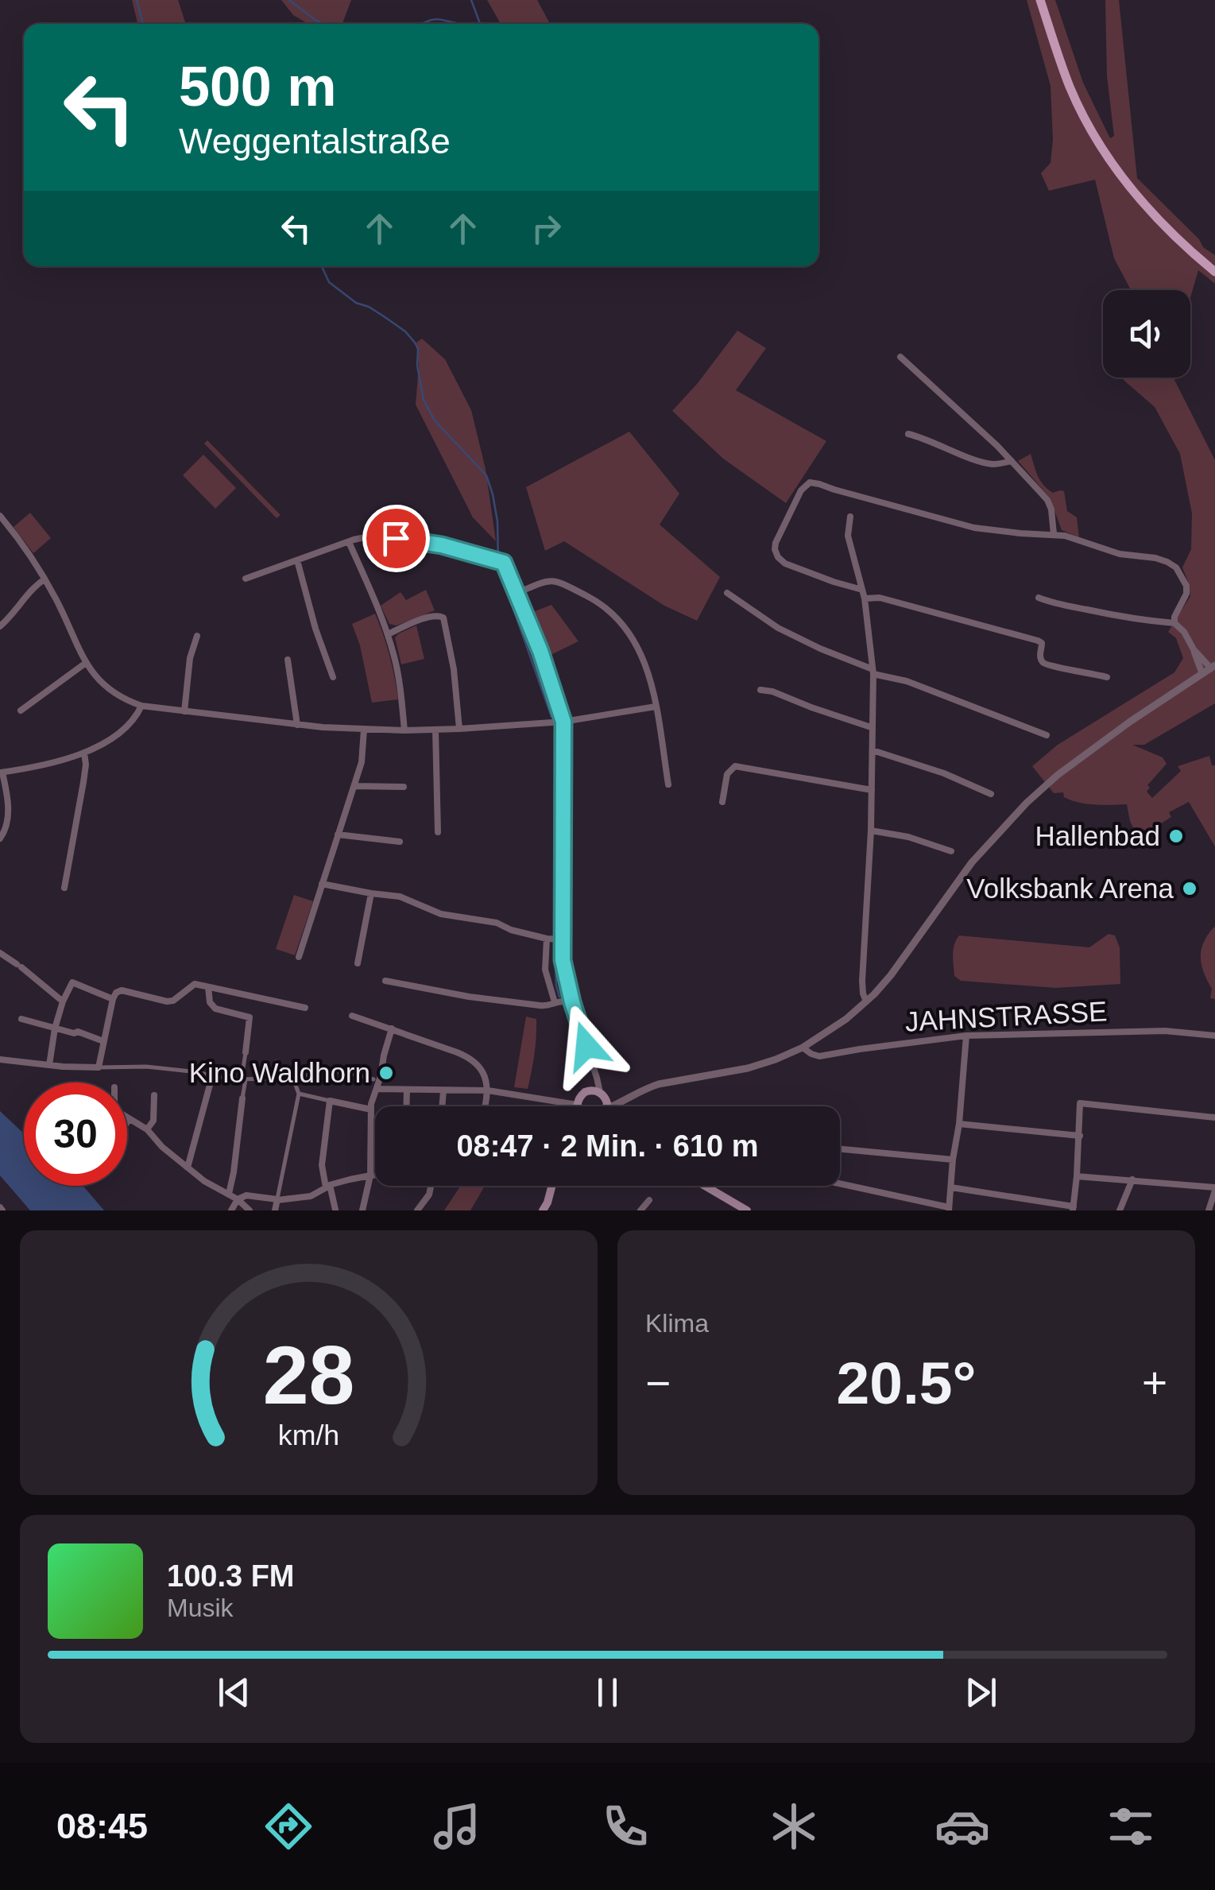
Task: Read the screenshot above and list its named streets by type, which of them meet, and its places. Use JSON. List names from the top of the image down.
{
  "streets": {
    "street": ["JAHNSTRASSE"]
  },
  "places": ["Hallenbad", "Volksbank Arena", "Kino Waldhorn"],
  "page": {
    "turn": ["500 m", "Weggentalstraße"],
    "limit": "30",
    "trip": "08:47 · 2 Min. · 610 m",
    "tile": "Klima",
    "heat": ["−", "20.5°", "+"],
    "song": ["100.3 FM", "Musik"],
    "tabs": "08:45",
    "gauge": ["28", "km/h"]
  }
}
